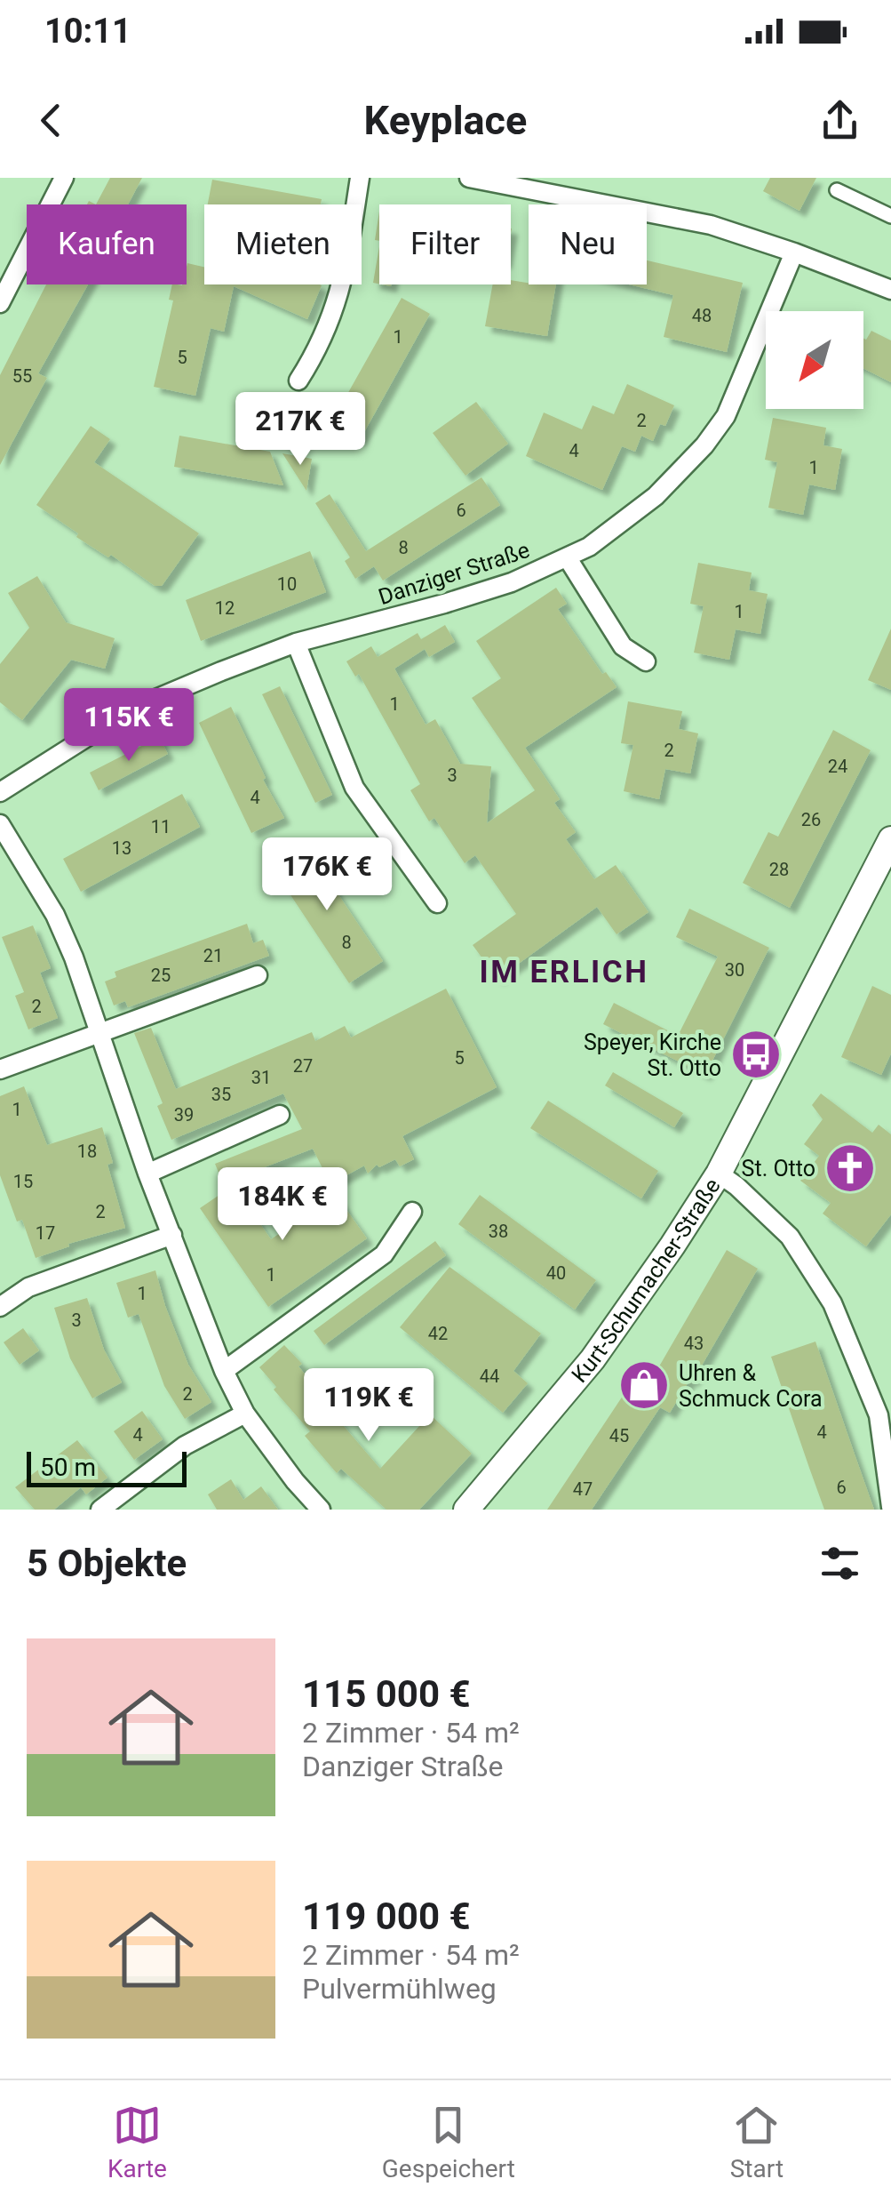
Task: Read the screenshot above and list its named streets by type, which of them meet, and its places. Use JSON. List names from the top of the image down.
{
  "streets": {
    "main road": ["Kurt-Schumacher-Straße"],
    "street": ["Danziger Straße"]
  },
  "districts": ["IM ERLICH"],
  "places": {
    "bus stop": ["Speyer, Kirche St. Otto"],
    "church": ["St. Otto"],
    "shop": ["Uhren & Schmuck Cora"]
  },
  "house_numbers": [
    "48",
    "1",
    "5",
    "55",
    "2",
    "4",
    "1",
    "6",
    "8",
    "10",
    "12",
    "1",
    "1",
    "2",
    "24",
    "3",
    "4",
    "26",
    "11",
    "13",
    "28",
    "8",
    "21",
    "30",
    "25",
    "2",
    "5",
    "27",
    "31",
    "35",
    "1",
    "39",
    "18",
    "15",
    "2",
    "38",
    "17",
    "40",
    "1",
    "1",
    "3",
    "42",
    "43",
    "44",
    "2",
    "4",
    "4",
    "45",
    "6",
    "47"
  ],
  "scale_bar": "50 m",
  "north": "bottom left",
  "page": {
    "status": "10:11",
    "header": "Keyplace",
    "chip": [
      "Kaufen",
      "Mieten",
      "Filter",
      "Neu"
    ],
    "price": [
      "217K €",
      "115K €",
      "176K €",
      "184K €",
      "119K €"
    ],
    "scale": "50 m",
    "heading": "5 Objekte",
    "list": [
      {
        "name": "115 000 €",
        "note": "2 Zimmer · 54 m² · Danziger Straße"
      },
      {
        "name": "119 000 €",
        "note": "2 Zimmer · 54 m² · Pulvermühlweg"
      }
    ],
    "tabs": ["Karte", "Gespeichert", "Start"]
  }
}
